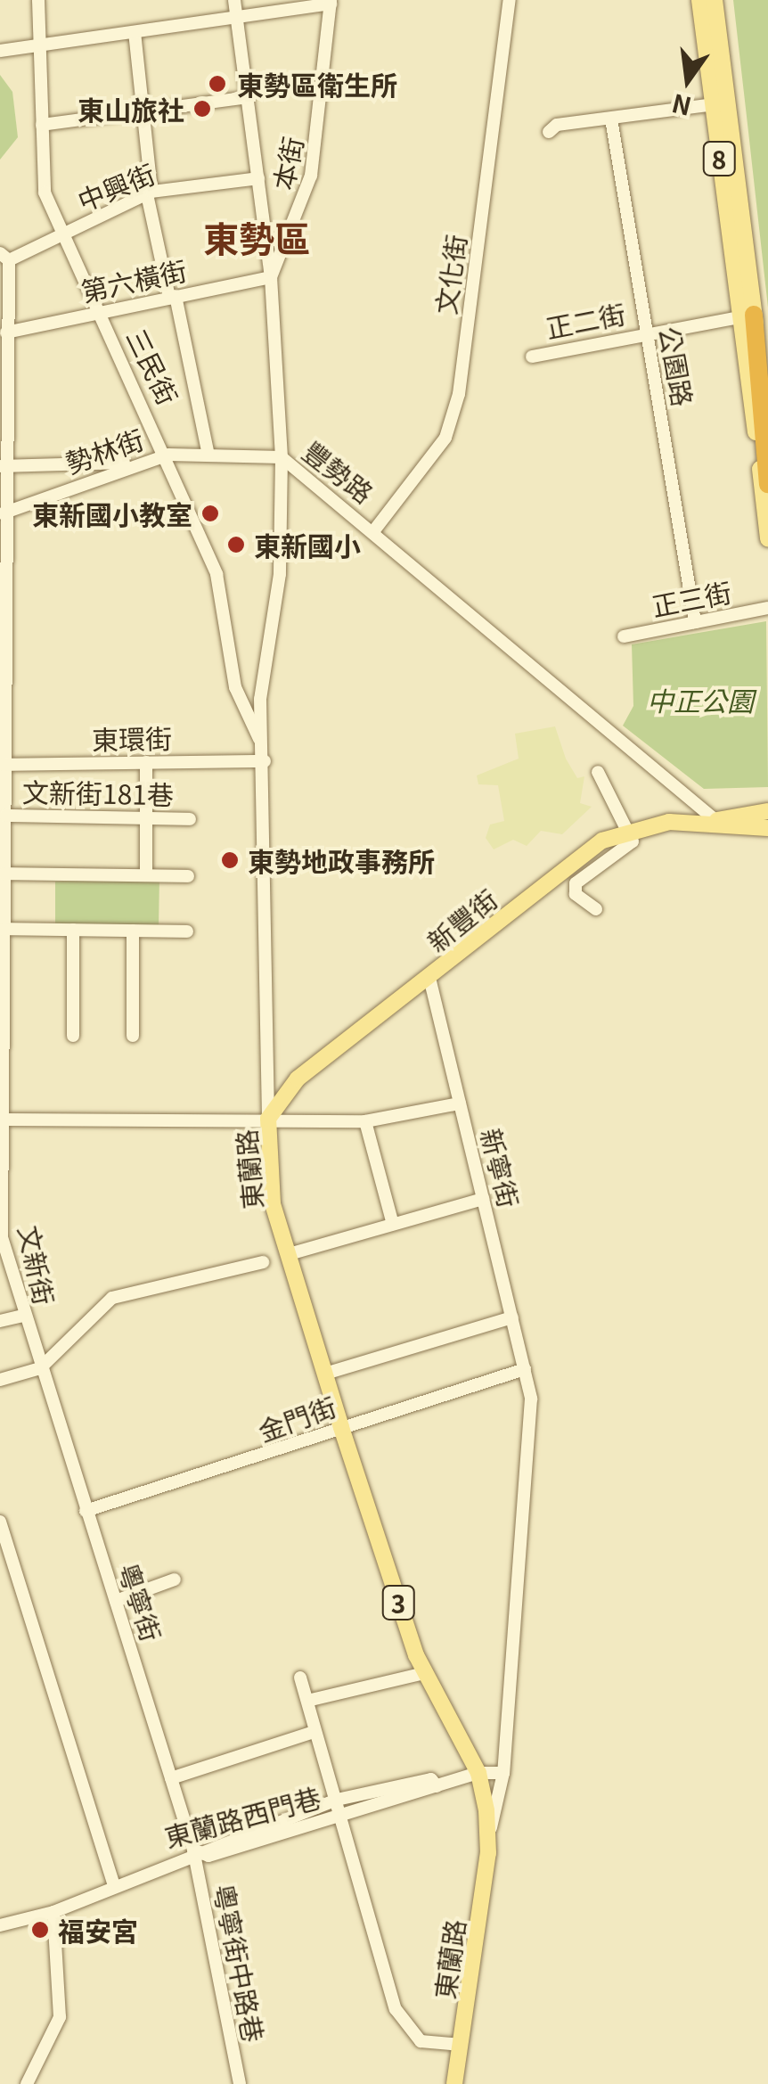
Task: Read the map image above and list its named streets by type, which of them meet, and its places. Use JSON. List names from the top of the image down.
{
  "streets": {
    "main road": [
      "8",
      "新豐街",
      "東蘭路",
      "3"
    ],
    "street": [
      "本街",
      "中興街",
      "文化街",
      "第六橫街",
      "正二街",
      "三民街",
      "公園路",
      "勢林街",
      "豐勢路",
      "正三街",
      "東環街",
      "文新街181巷",
      "新寧街",
      "文新街",
      "金門街",
      "粵寧街",
      "東蘭路西門巷",
      "粵寧街中路巷"
    ]
  },
  "crossings": [
    ["8", "正二街"],
    ["本街", "第六橫街"],
    ["本街", "豐勢路"],
    ["中興街", "三民街"],
    ["中興街", "豐勢路"],
    ["中興街", "文新街"],
    ["文化街", "豐勢路"],
    ["第六橫街", "三民街"],
    ["第六橫街", "豐勢路"],
    ["第六橫街", "文新街"],
    ["正二街", "公園路"],
    ["三民街", "勢林街"],
    ["三民街", "東環街"],
    ["三民街", "東蘭路"],
    ["公園路", "正三街"],
    ["勢林街", "豐勢路"],
    ["勢林街", "東蘭路"],
    ["勢林街", "文新街"],
    ["豐勢路", "東蘭路"],
    ["東環街", "東蘭路"],
    ["東環街", "文新街"],
    ["文新街181巷", "文新街"],
    ["新豐街", "新寧街"],
    ["新豐街", "東蘭路"],
    ["新寧街", "東蘭路"],
    ["新寧街", "金門街"],
    ["東蘭路", "金門街"],
    ["東蘭路", "東蘭路西門巷"],
    ["文新街", "粵寧街"],
    ["金門街", "粵寧街"],
    ["粵寧街", "東蘭路西門巷"],
    ["粵寧街", "粵寧街中路巷"],
    ["東蘭路西門巷", "粵寧街中路巷"]
  ],
  "districts": ["東勢區"],
  "parks": ["中正公園"],
  "places": [
    "東勢區衛生所",
    "東山旅社",
    "東新國小教室",
    "東新國小",
    "東勢地政事務所",
    "福安宮"
  ],
  "north": "bottom"
}
